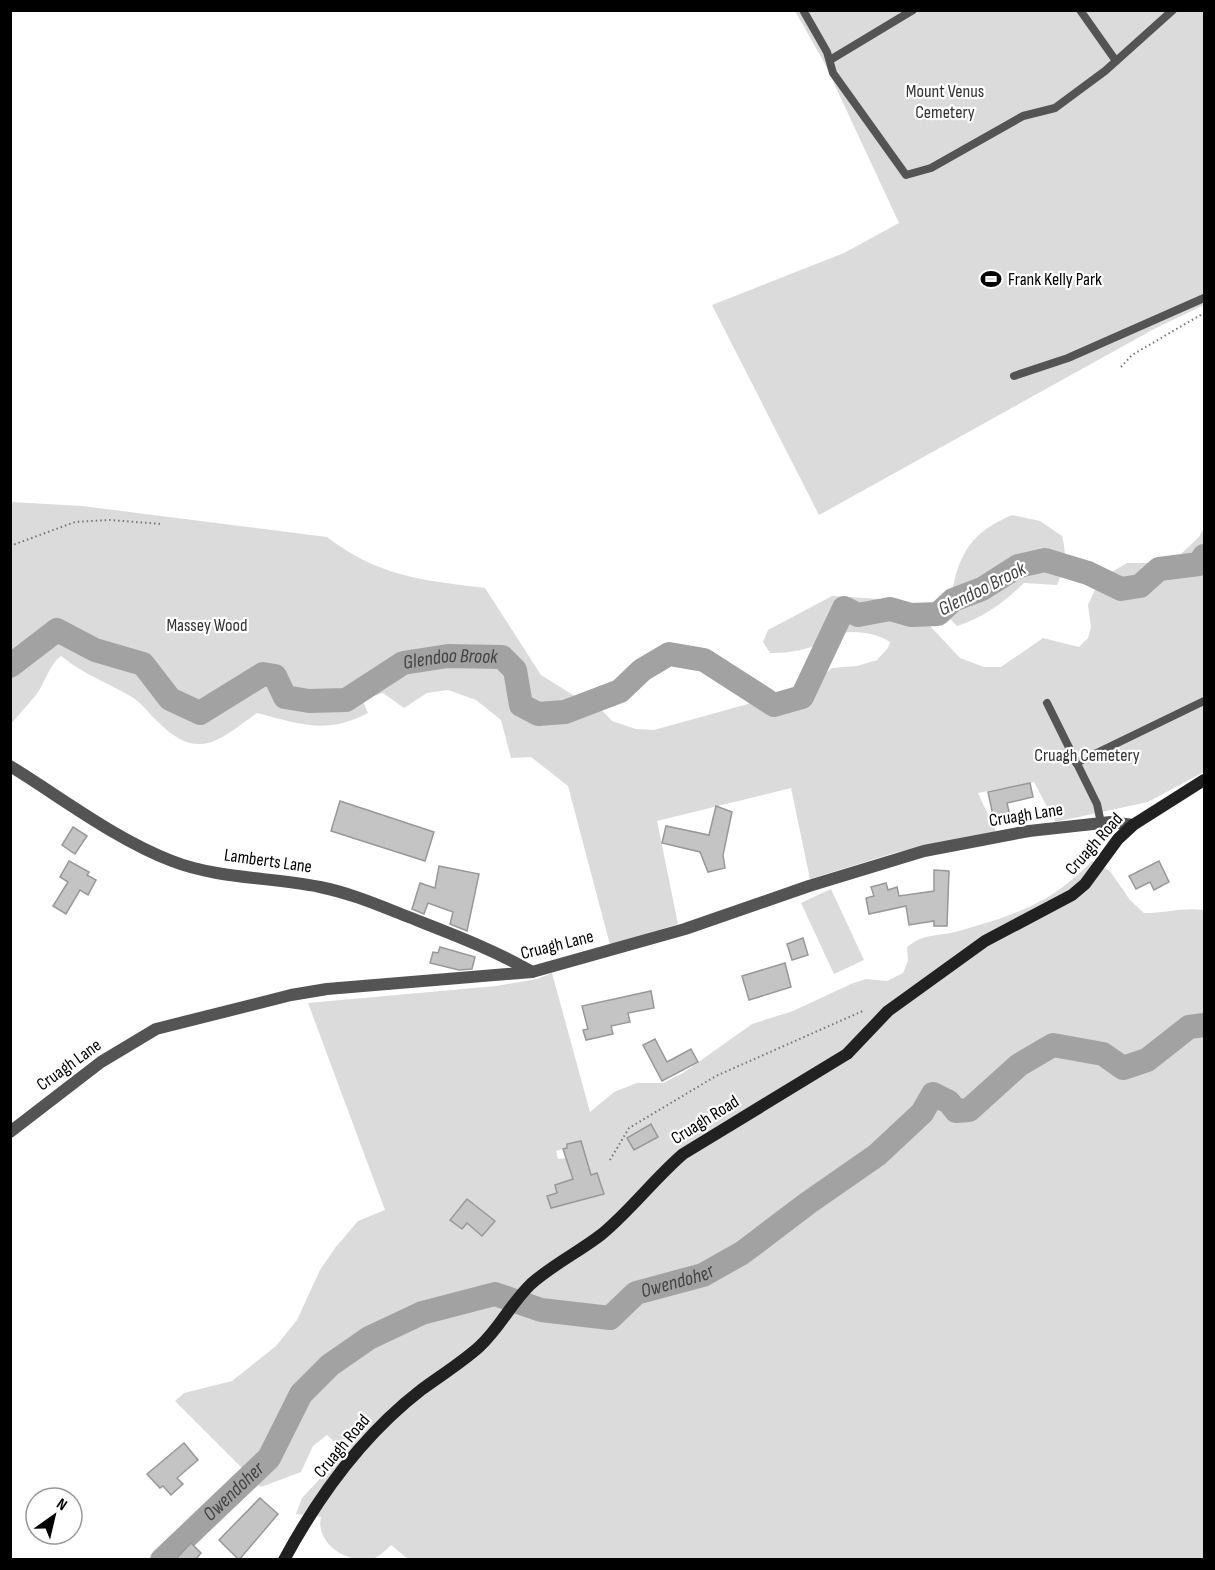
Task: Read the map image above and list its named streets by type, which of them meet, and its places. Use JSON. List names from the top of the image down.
{
  "streets": {
    "main road": ["Cruagh Road"],
    "street": ["Cruagh Lane", "Lamberts Lane"]
  },
  "crossings": [
    ["Cruagh Lane", "Cruagh Road"],
    ["Cruagh Lane", "Lamberts Lane"]
  ],
  "water": ["Glendoo Brook", "Owendoher"],
  "parks": ["Mount Venus Cemetery", "Massey Wood", "Cruagh Cemetery"],
  "places": {
    "sports": ["Frank Kelly Park"]
  },
  "north": "top right"
}
